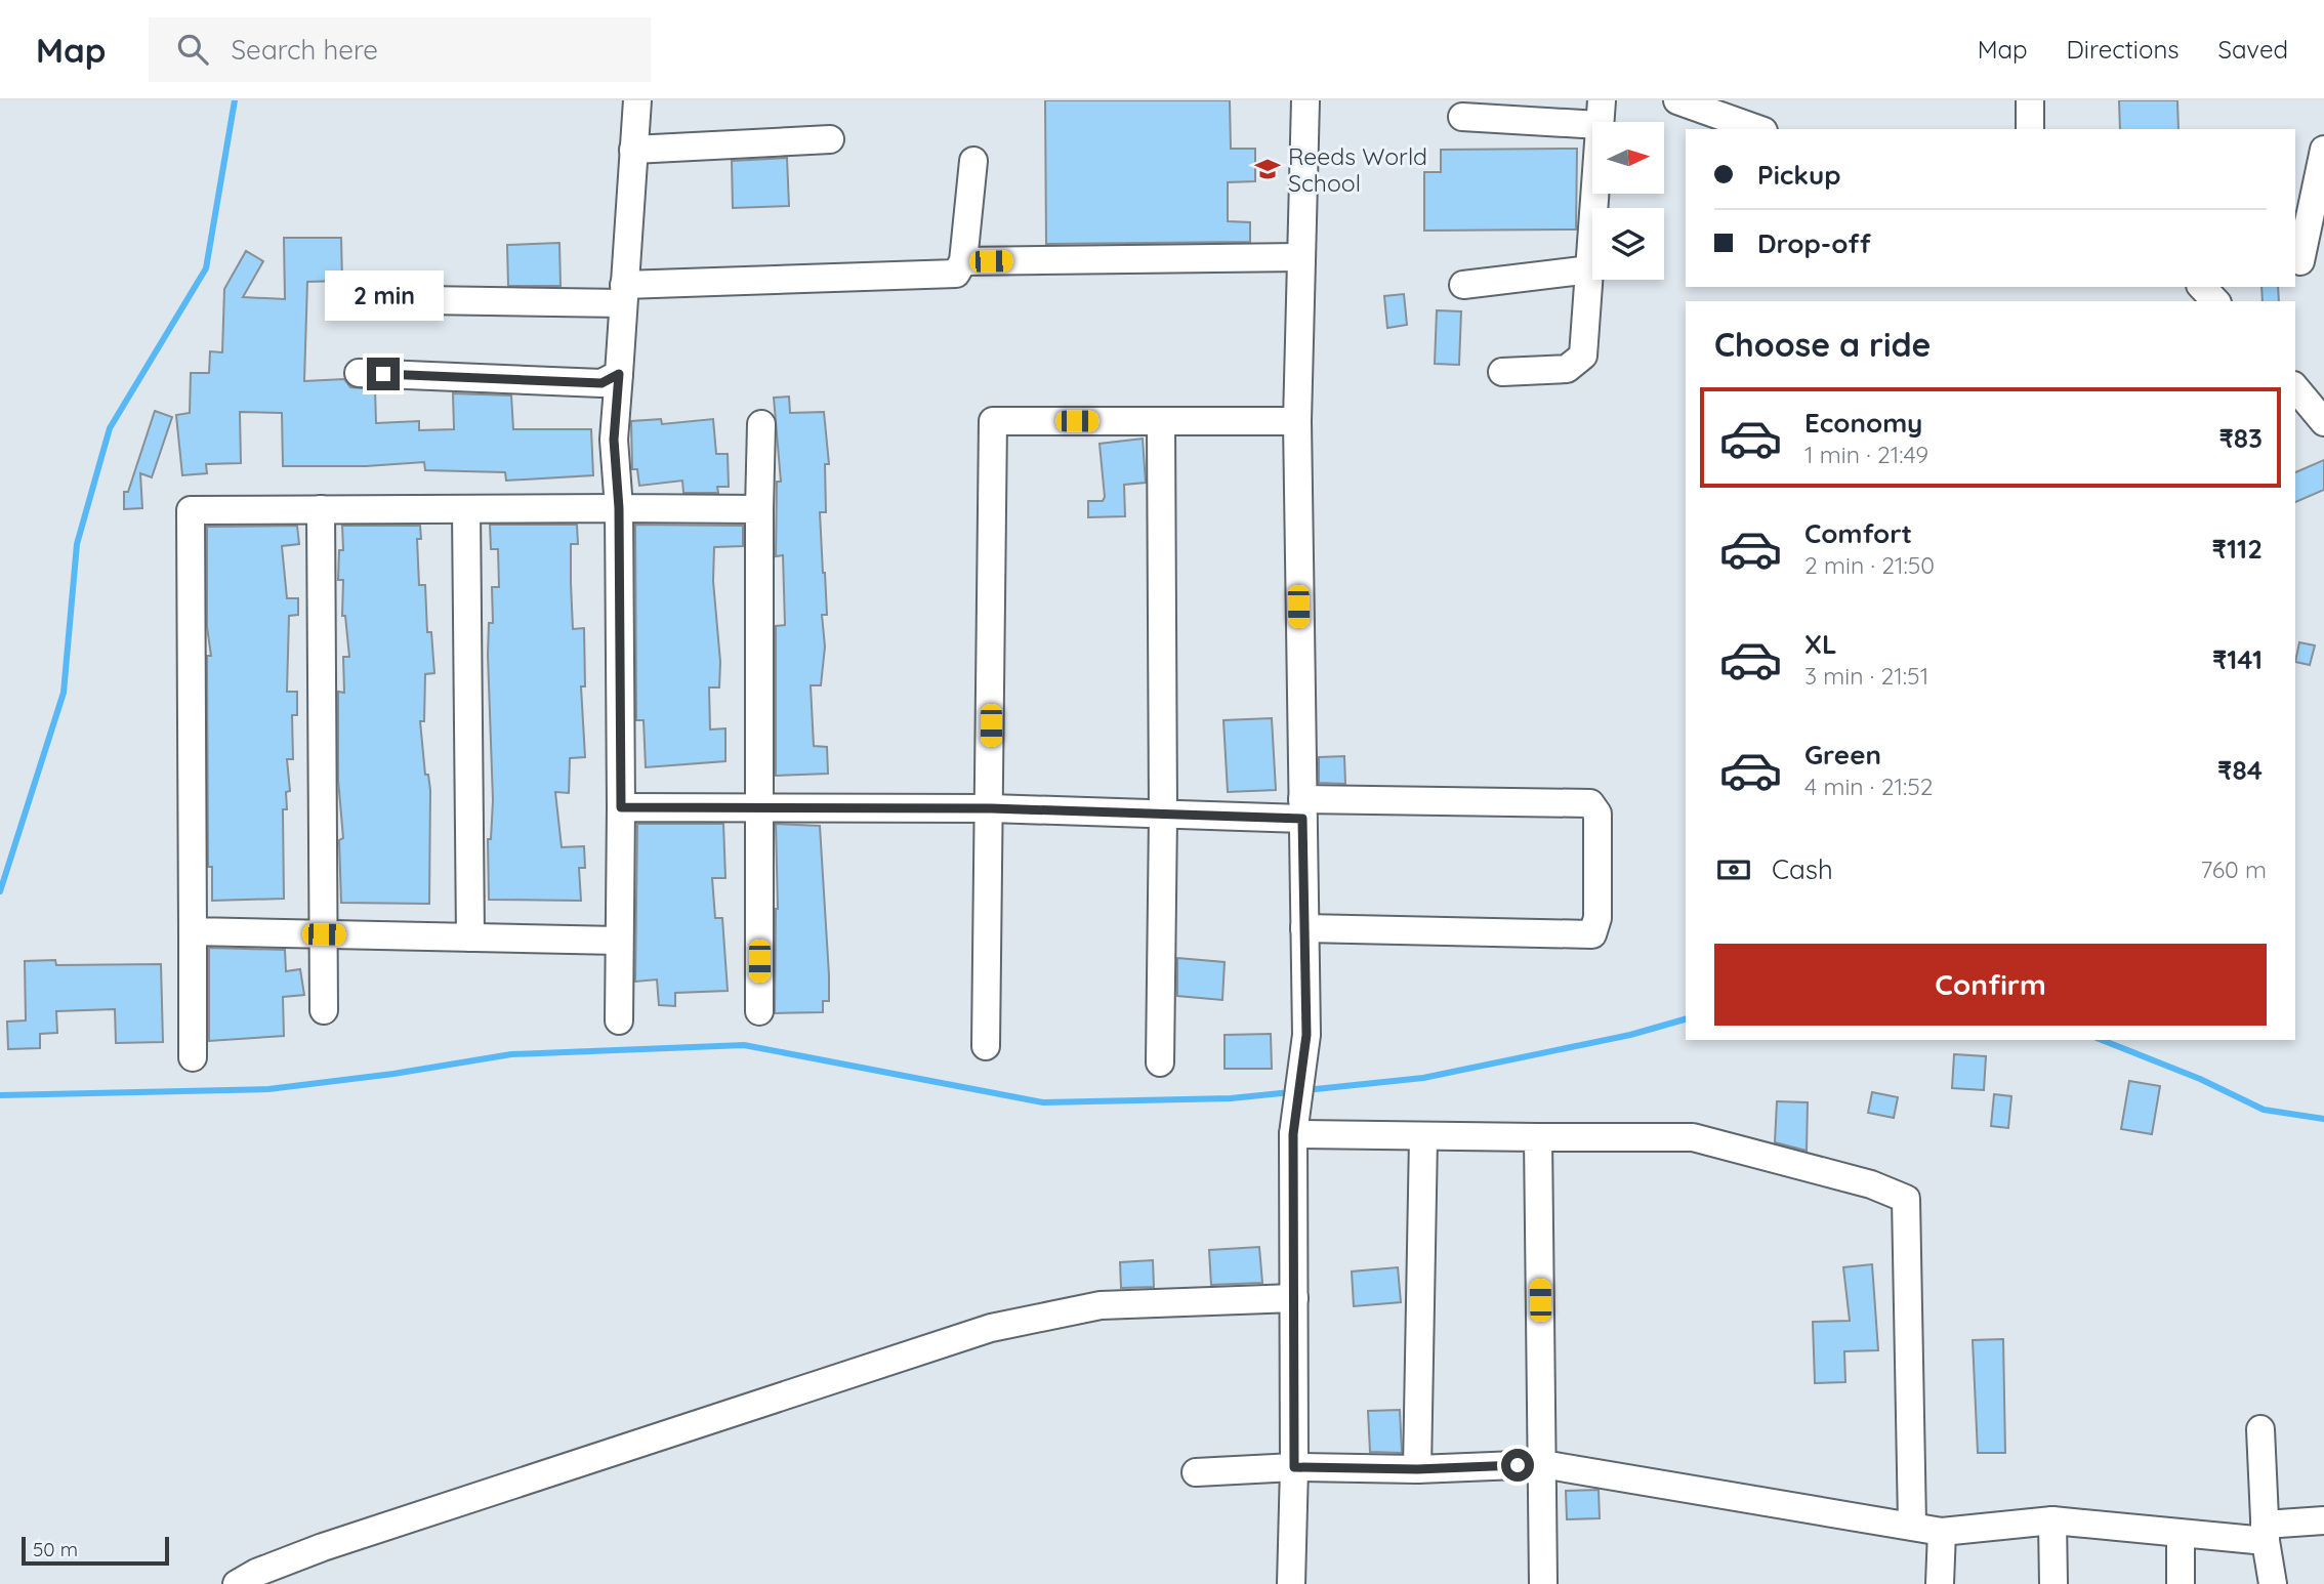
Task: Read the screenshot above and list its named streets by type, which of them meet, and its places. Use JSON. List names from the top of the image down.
{
  "places": {
    "school or university": ["Reeds World School"]
  },
  "scale_bar": "50 m",
  "north": "right",
  "page": {
    "header": "Map",
    "search": "Search here",
    "nav": ["Map", "Directions", "Saved"],
    "banner": ["Pickup", "Drop-off"],
    "bubble": "2 min",
    "heading": "Choose a ride",
    "list": [
      {
        "name": "Economy",
        "note": "1 min · 21:49",
        "value": "₹83"
      },
      {
        "name": "Comfort",
        "note": "2 min · 21:50",
        "value": "₹112"
      },
      {
        "name": "XL",
        "note": "3 min · 21:51",
        "value": "₹141"
      },
      {
        "name": "Green",
        "note": "4 min · 21:52",
        "value": "₹84"
      }
    ],
    "pay": ["Cash", "760 m"],
    "buttons": "Confirm",
    "scale": "50 m"
  }
}
